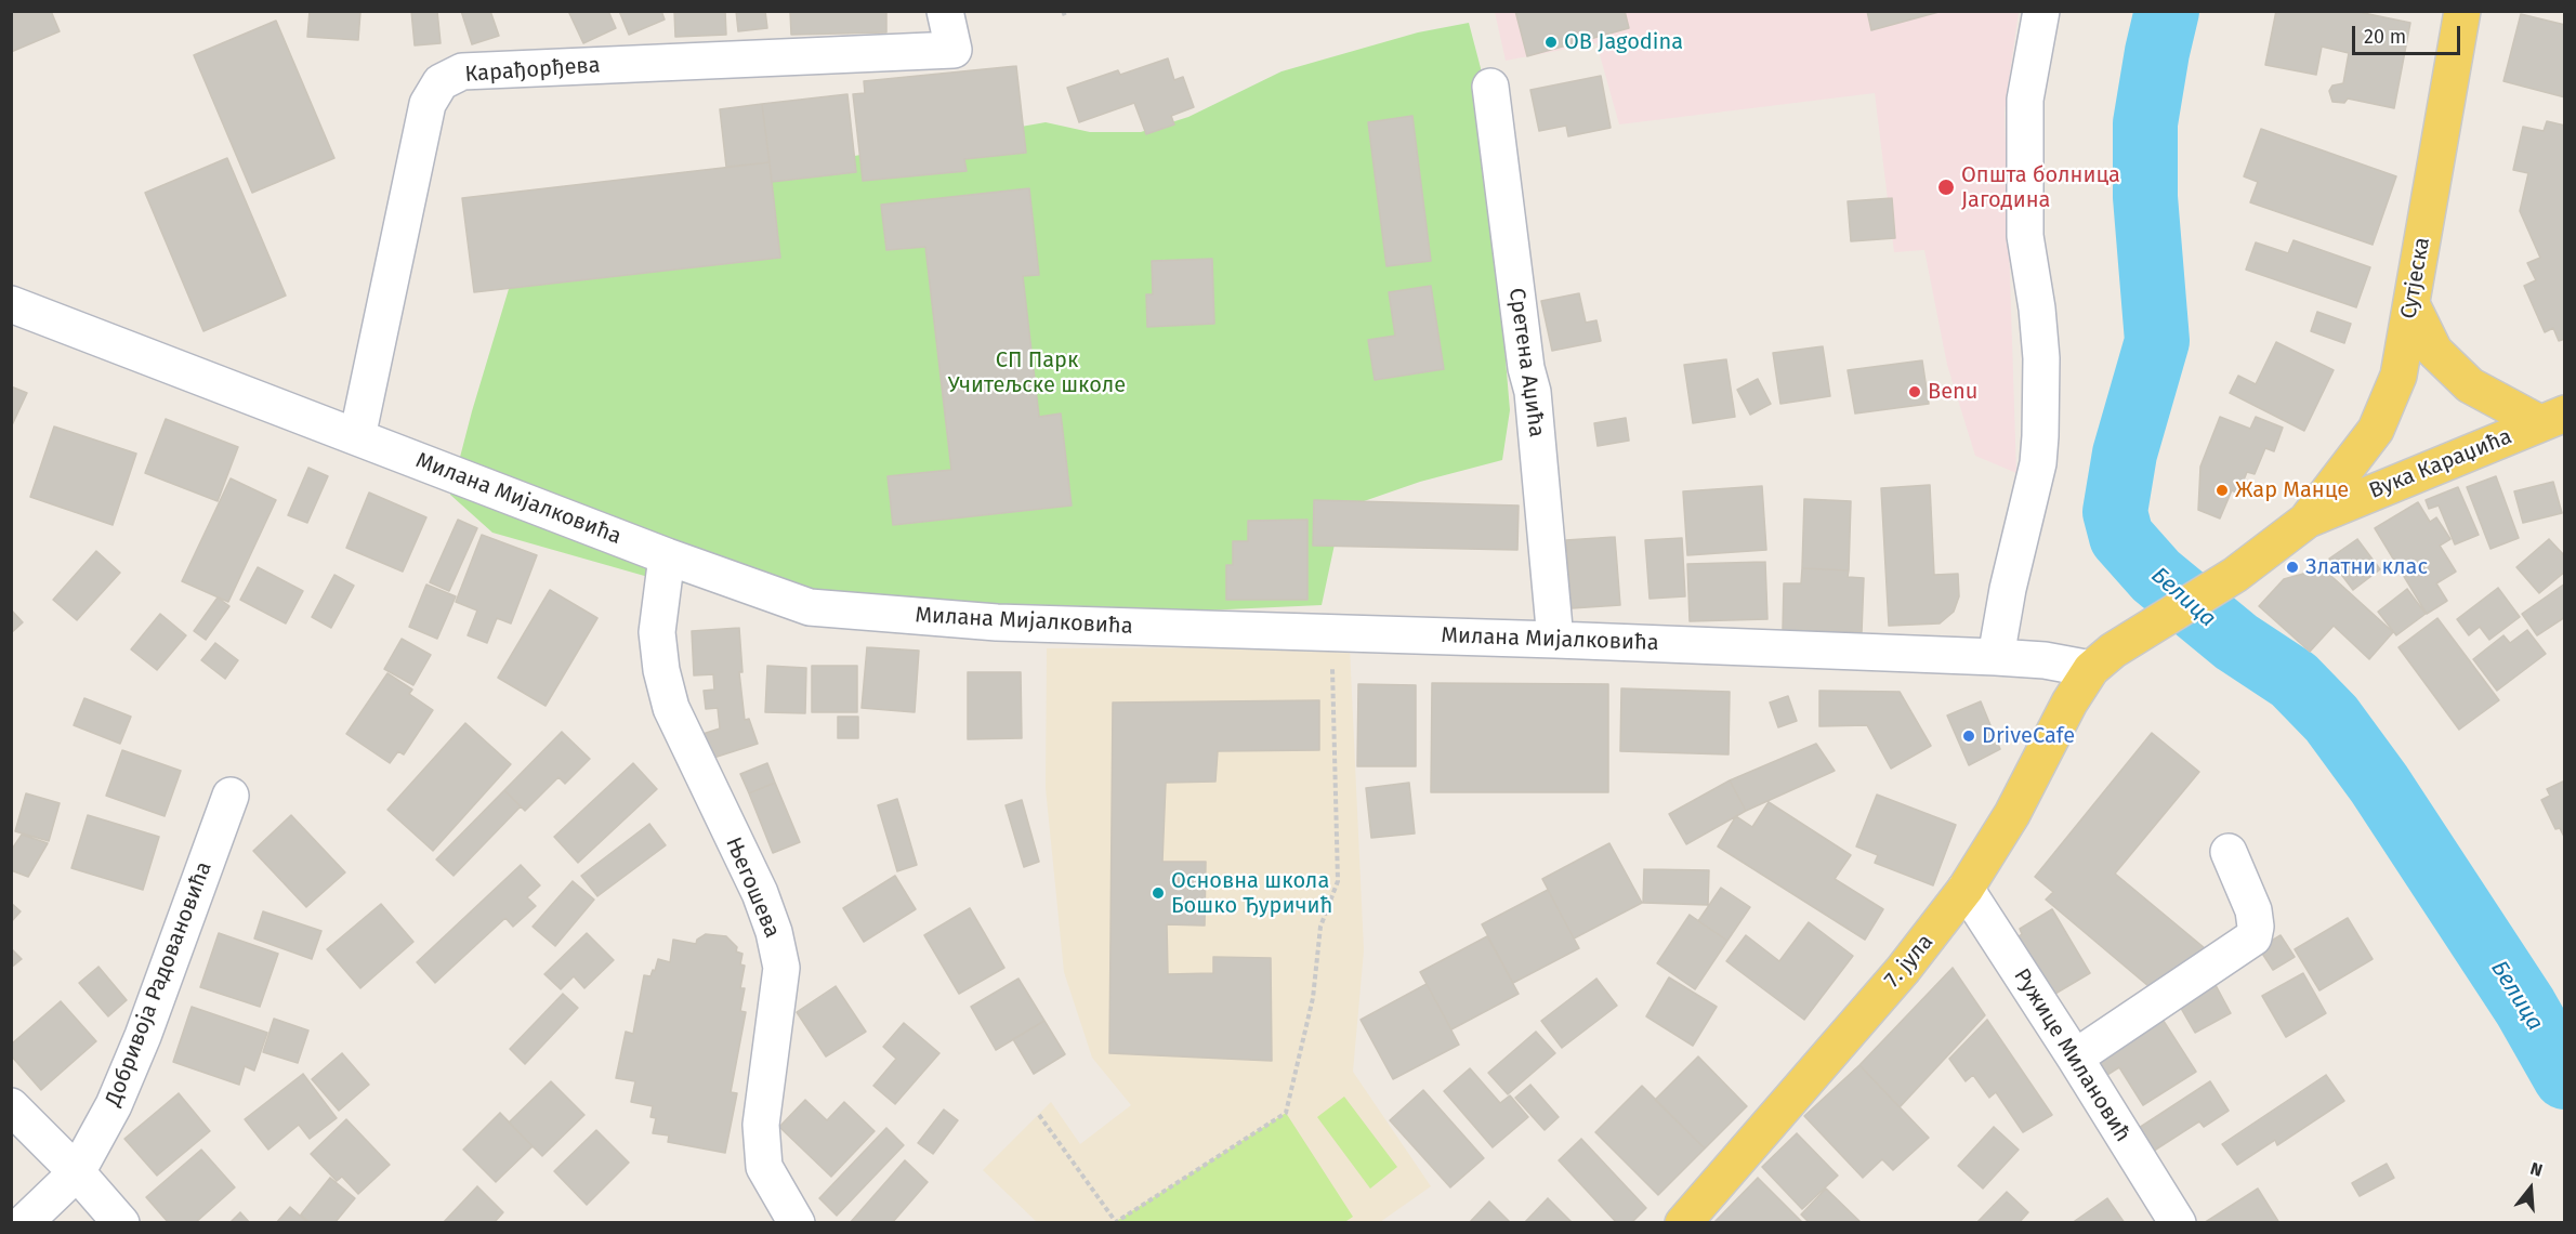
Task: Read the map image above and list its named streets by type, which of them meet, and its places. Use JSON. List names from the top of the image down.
{
  "streets": {
    "main road": ["Сутјеска", "Вука Караџића", "7. јула"],
    "street": [
      "Карађорђева",
      "Сретена Аџића",
      "Милана Мијалковића",
      "Његошева",
      "Добривоја Радовановића",
      "Ружице Милановић"
    ]
  },
  "crossings": [
    ["Карађорђева", "Милана Мијалковића"],
    ["Сутјеска", "Вука Караџића"],
    ["Сретена Аџића", "Милана Мијалковића"],
    ["Вука Караџића", "Милана Мијалковића"],
    ["Вука Караџића", "7. јула"],
    ["Милана Мијалковића", "Његошева"],
    ["Милана Мијалковића", "7. јула"],
    ["7. јула", "Ружице Милановић"]
  ],
  "water": ["Белица"],
  "parks": ["СП Парк Учитељске школе"],
  "places": [
    "OB Jagodina",
    "Општа болница Јагодина",
    "Benu",
    "Жар Манце",
    "Златни клас",
    "DriveCafe",
    "Основна школа Бошко Ђуричић"
  ],
  "scale_bar": "20 m",
  "north": "top"
}
